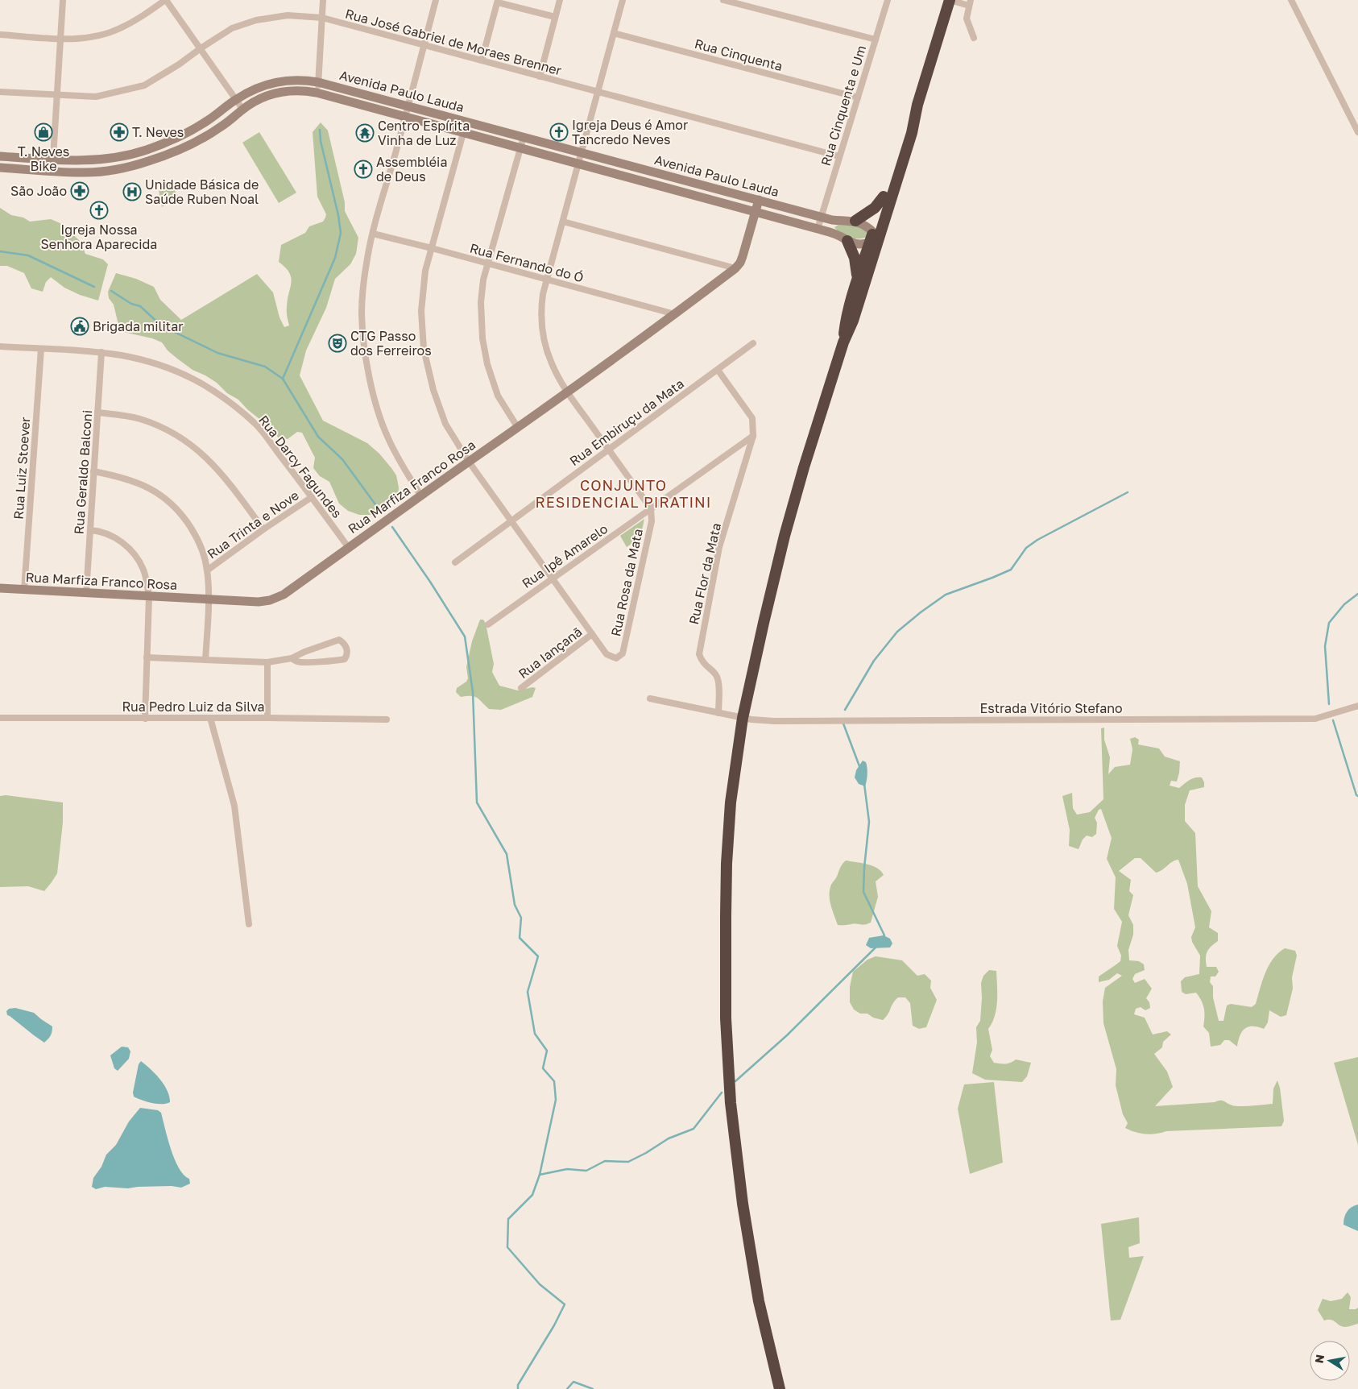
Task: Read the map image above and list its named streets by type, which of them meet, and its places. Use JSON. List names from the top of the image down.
{
  "streets": {
    "main road": ["Avenida Paulo Lauda", "Rua Marfiza Franco Rosa"],
    "street": [
      "Rua José Gabriel de Moraes Brenner",
      "Rua Cinquenta",
      "Rua Cinquenta e Um",
      "Rua Fernando do Ó",
      "Rua Embiruçu da Mata",
      "Rua Darcy Fagundes",
      "Rua Luiz Stoever",
      "Rua Geraldo Balconi",
      "Rua Trinta e Nove",
      "Rua Ipê Amarelo",
      "Rua Flor da Mata",
      "Rua Rosa da Mata",
      "Rua Iançanã",
      "Rua Pedro Luiz da Silva",
      "Estrada Vitório Stefano"
    ]
  },
  "crossings": [
    ["Rua José Gabriel de Moraes Brenner", "Rua Cinquenta e Um"],
    ["Rua Cinquenta", "Rua Cinquenta e Um"],
    ["Avenida Paulo Lauda", "Rua Cinquenta e Um"],
    ["Avenida Paulo Lauda", "Rua Marfiza Franco Rosa"],
    ["Rua Fernando do Ó", "Rua Marfiza Franco Rosa"],
    ["Rua Darcy Fagundes", "Rua Luiz Stoever"],
    ["Rua Darcy Fagundes", "Rua Geraldo Balconi"],
    ["Rua Darcy Fagundes", "Rua Marfiza Franco Rosa"],
    ["Rua Darcy Fagundes", "Rua Trinta e Nove"],
    ["Rua Luiz Stoever", "Rua Marfiza Franco Rosa"],
    ["Rua Geraldo Balconi", "Rua Marfiza Franco Rosa"],
    ["Rua Ipê Amarelo", "Rua Flor da Mata"],
    ["Rua Ipê Amarelo", "Rua Rosa da Mata"],
    ["Rua Rosa da Mata", "Rua Iançanã"]
  ],
  "districts": ["CONJUNTO RESIDENCIAL PIRATINI"],
  "places": {
    "shop": ["T. Neves Bike"],
    "pharmacy": ["T. Neves", "São João"],
    "church": ["Igreja Deus é Amor Tancredo Neves", "Assembléia de Deus", "Igreja Nossa Senhora Aparecida"],
    "temple": ["Centro Espírita Vinha de Luz"],
    "hospital": ["Unidade Básica de Saúde Ruben Noal"],
    "public building": ["Brigada militar"],
    "theatre": ["CTG Passo dos Ferreiros"]
  },
  "north": "left"
}
